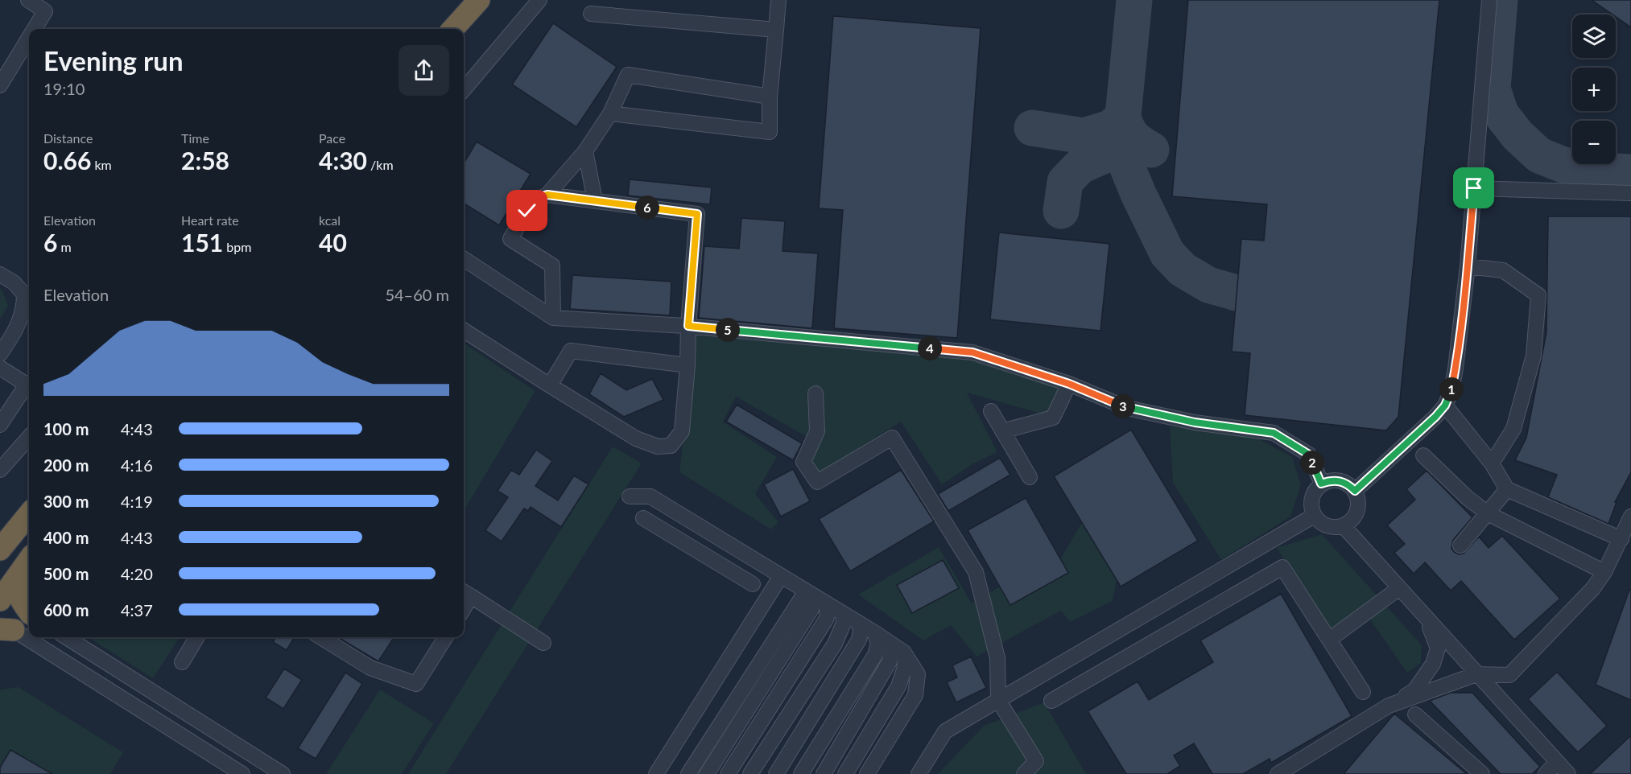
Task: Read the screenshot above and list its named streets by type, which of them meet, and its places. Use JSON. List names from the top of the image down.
{
  "page": {
    "map_buttons": ["+", "−"],
    "heading": ["Evening run", "19:10"],
    "stats": [
      ["Distance", "0.66 km"],
      ["Time", "2:58"],
      ["Pace", "4:30 /km"],
      ["Elevation", "6 m"],
      ["Heart rate", "151 bpm"],
      ["kcal", "40"]
    ],
    "pins": [
      "6",
      "5",
      "4",
      "1",
      "3",
      "2"
    ],
    "chart": ["Elevation", "54–60 m"],
    "list": [
      {
        "name": "100 m",
        "note": "4:43"
      },
      {
        "name": "200 m",
        "note": "4:16"
      },
      {
        "name": "300 m",
        "note": "4:19"
      },
      {
        "name": "400 m",
        "note": "4:43"
      },
      {
        "name": "500 m",
        "note": "4:20"
      },
      {
        "name": "600 m",
        "note": "4:37"
      }
    ]
  }
}
